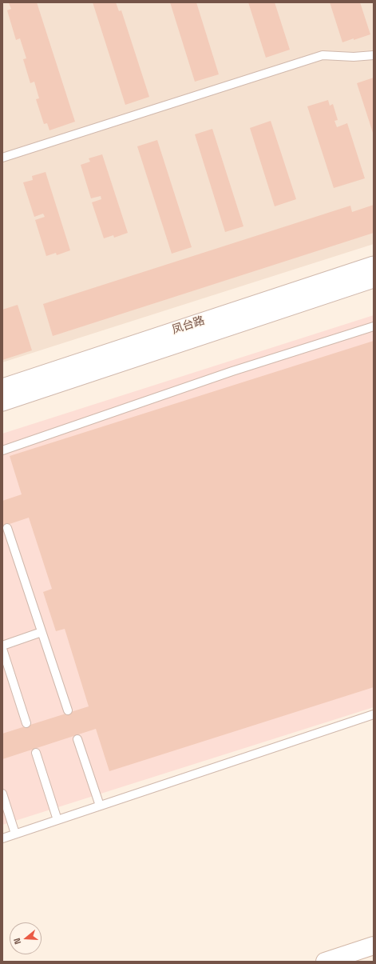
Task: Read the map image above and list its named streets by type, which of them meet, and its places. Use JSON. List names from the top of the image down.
{
  "streets": {
    "street": ["凤台路"]
  },
  "north": "left"
}
